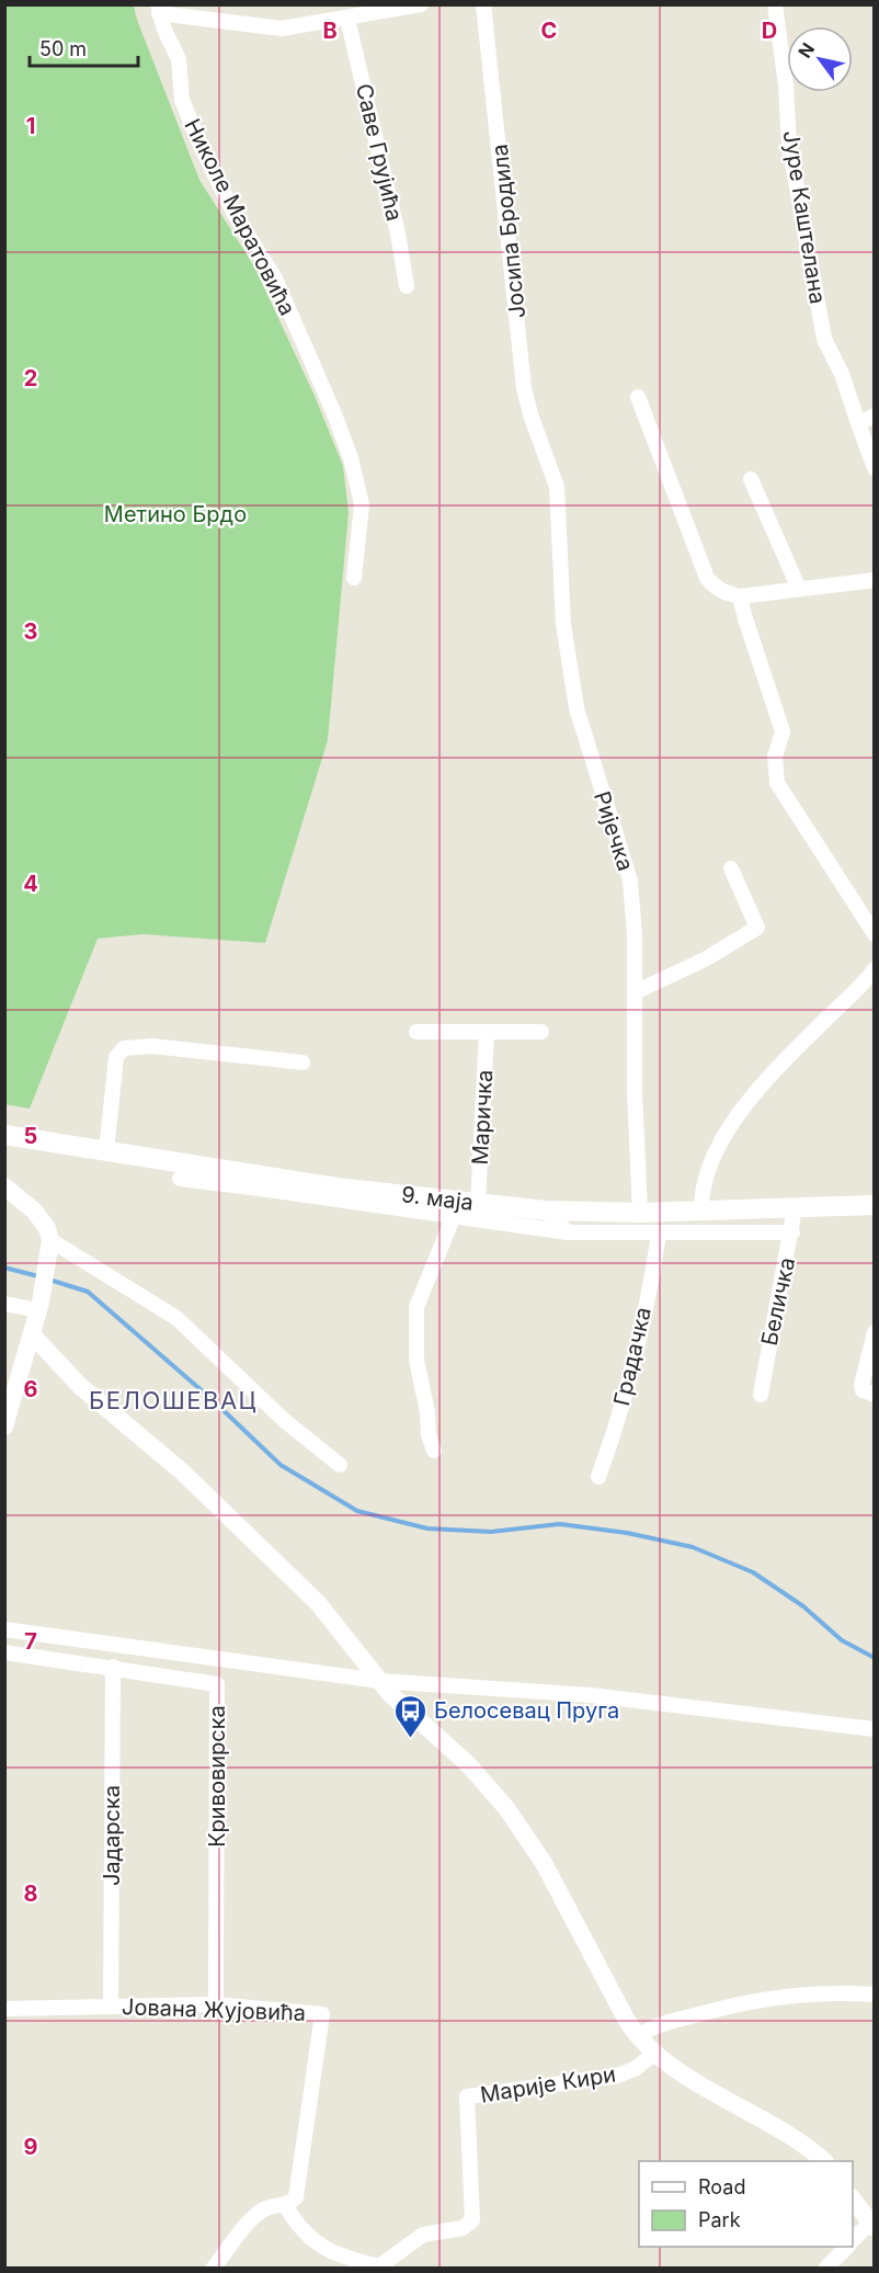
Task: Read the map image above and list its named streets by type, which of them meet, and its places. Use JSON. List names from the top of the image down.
{
  "streets": {
    "main road": ["9. маја"],
    "street": [
      "Саве Грујића",
      "Николе Маратовића",
      "Јуре Каштелана",
      "Јосипа Бродила",
      "Ријечка",
      "Маричка",
      "Беличка",
      "Градачка",
      "Кривовирска",
      "Јадарска",
      "Јована Жујовића",
      "Марије Кири"
    ]
  },
  "crossings": [
    ["Јосипа Бродила", "Ријечка"],
    ["Ријечка", "9. маја"],
    ["Маричка", "9. маја"],
    ["9. маја", "Беличка"],
    ["Кривовирска", "Јадарска"],
    ["Кривовирска", "Јована Жујовића"],
    ["Јадарска", "Јована Жујовића"]
  ],
  "districts": ["БЕЛОШЕВАЦ"],
  "parks": ["Метино Брдо"],
  "places": {
    "bus stop": ["Белосевац Пруга"]
  },
  "legend": ["Road", "Park"],
  "scale_bar": "50 m",
  "north": "top left",
  "grid": {
    "columns": ["B", "C", "D"],
    "rows": [
      "1",
      "2",
      "3",
      "4",
      "5",
      "6",
      "7",
      "8",
      "9"
    ]
  }
}
